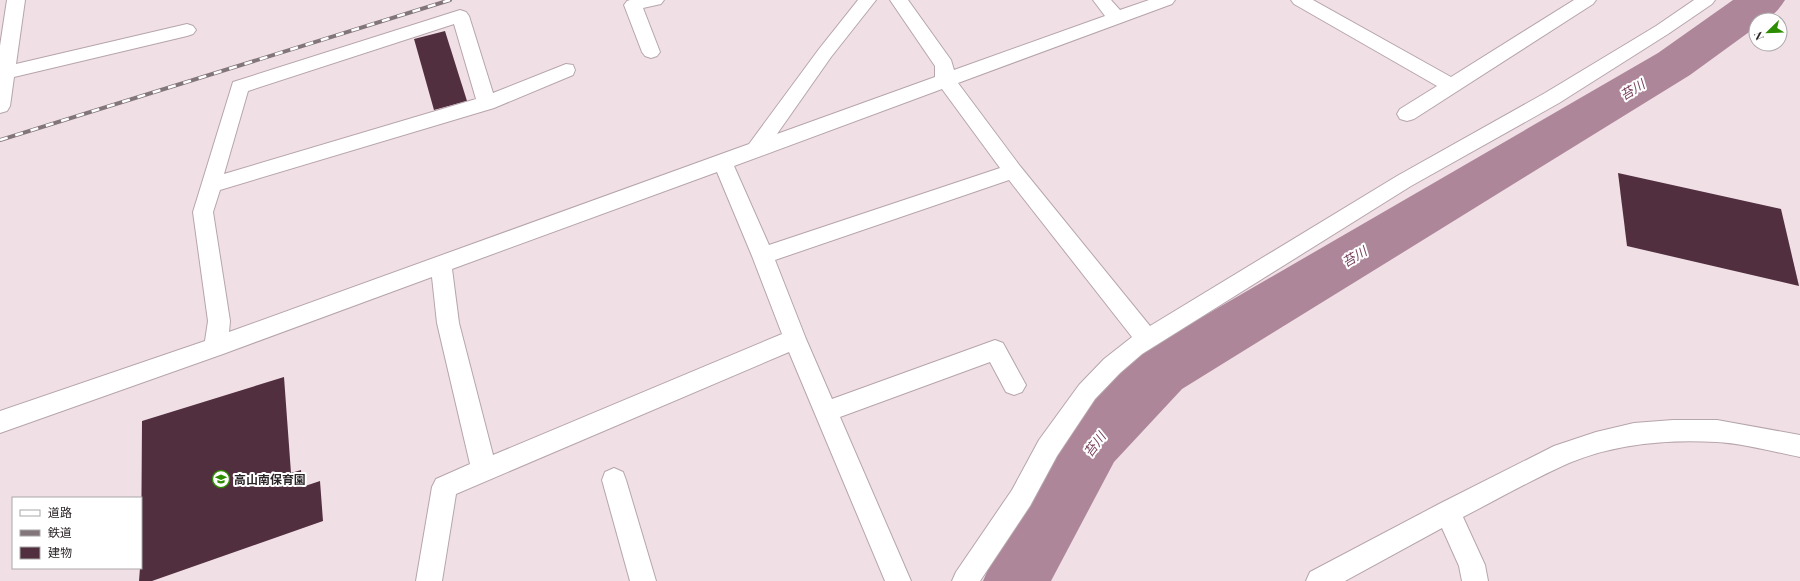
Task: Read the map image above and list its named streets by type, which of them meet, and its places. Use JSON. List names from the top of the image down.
{
  "water": ["苔川"],
  "places": {
    "school or university": ["高山南保育園"]
  },
  "legend": ["道路", "鉄道", "建物"],
  "north": "bottom left"
}
